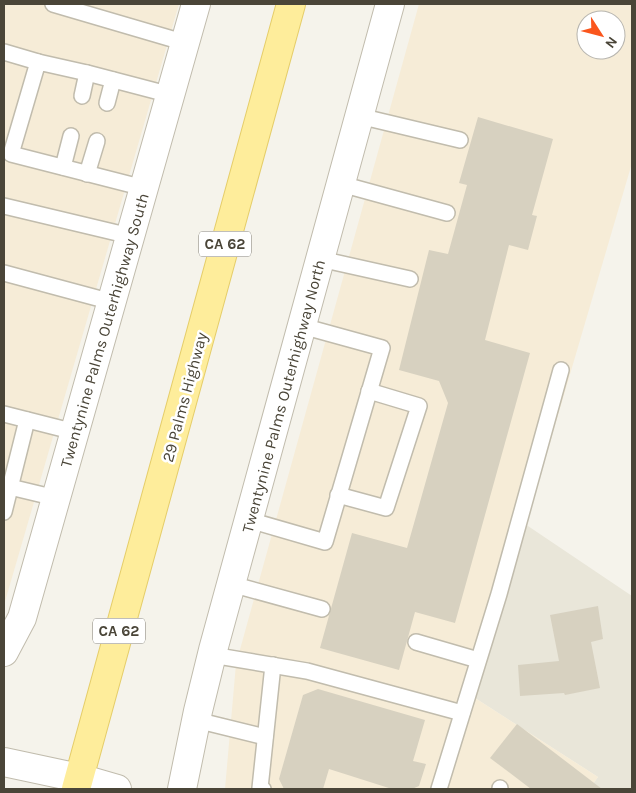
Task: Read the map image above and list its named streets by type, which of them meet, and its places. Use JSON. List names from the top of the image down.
{
  "streets": {
    "main road": ["CA 62", "29 Palms Highway"],
    "street": ["Twentynine Palms Outerhighway South", "Twentynine Palms Outerhighway North"]
  },
  "north": "bottom right"
}
